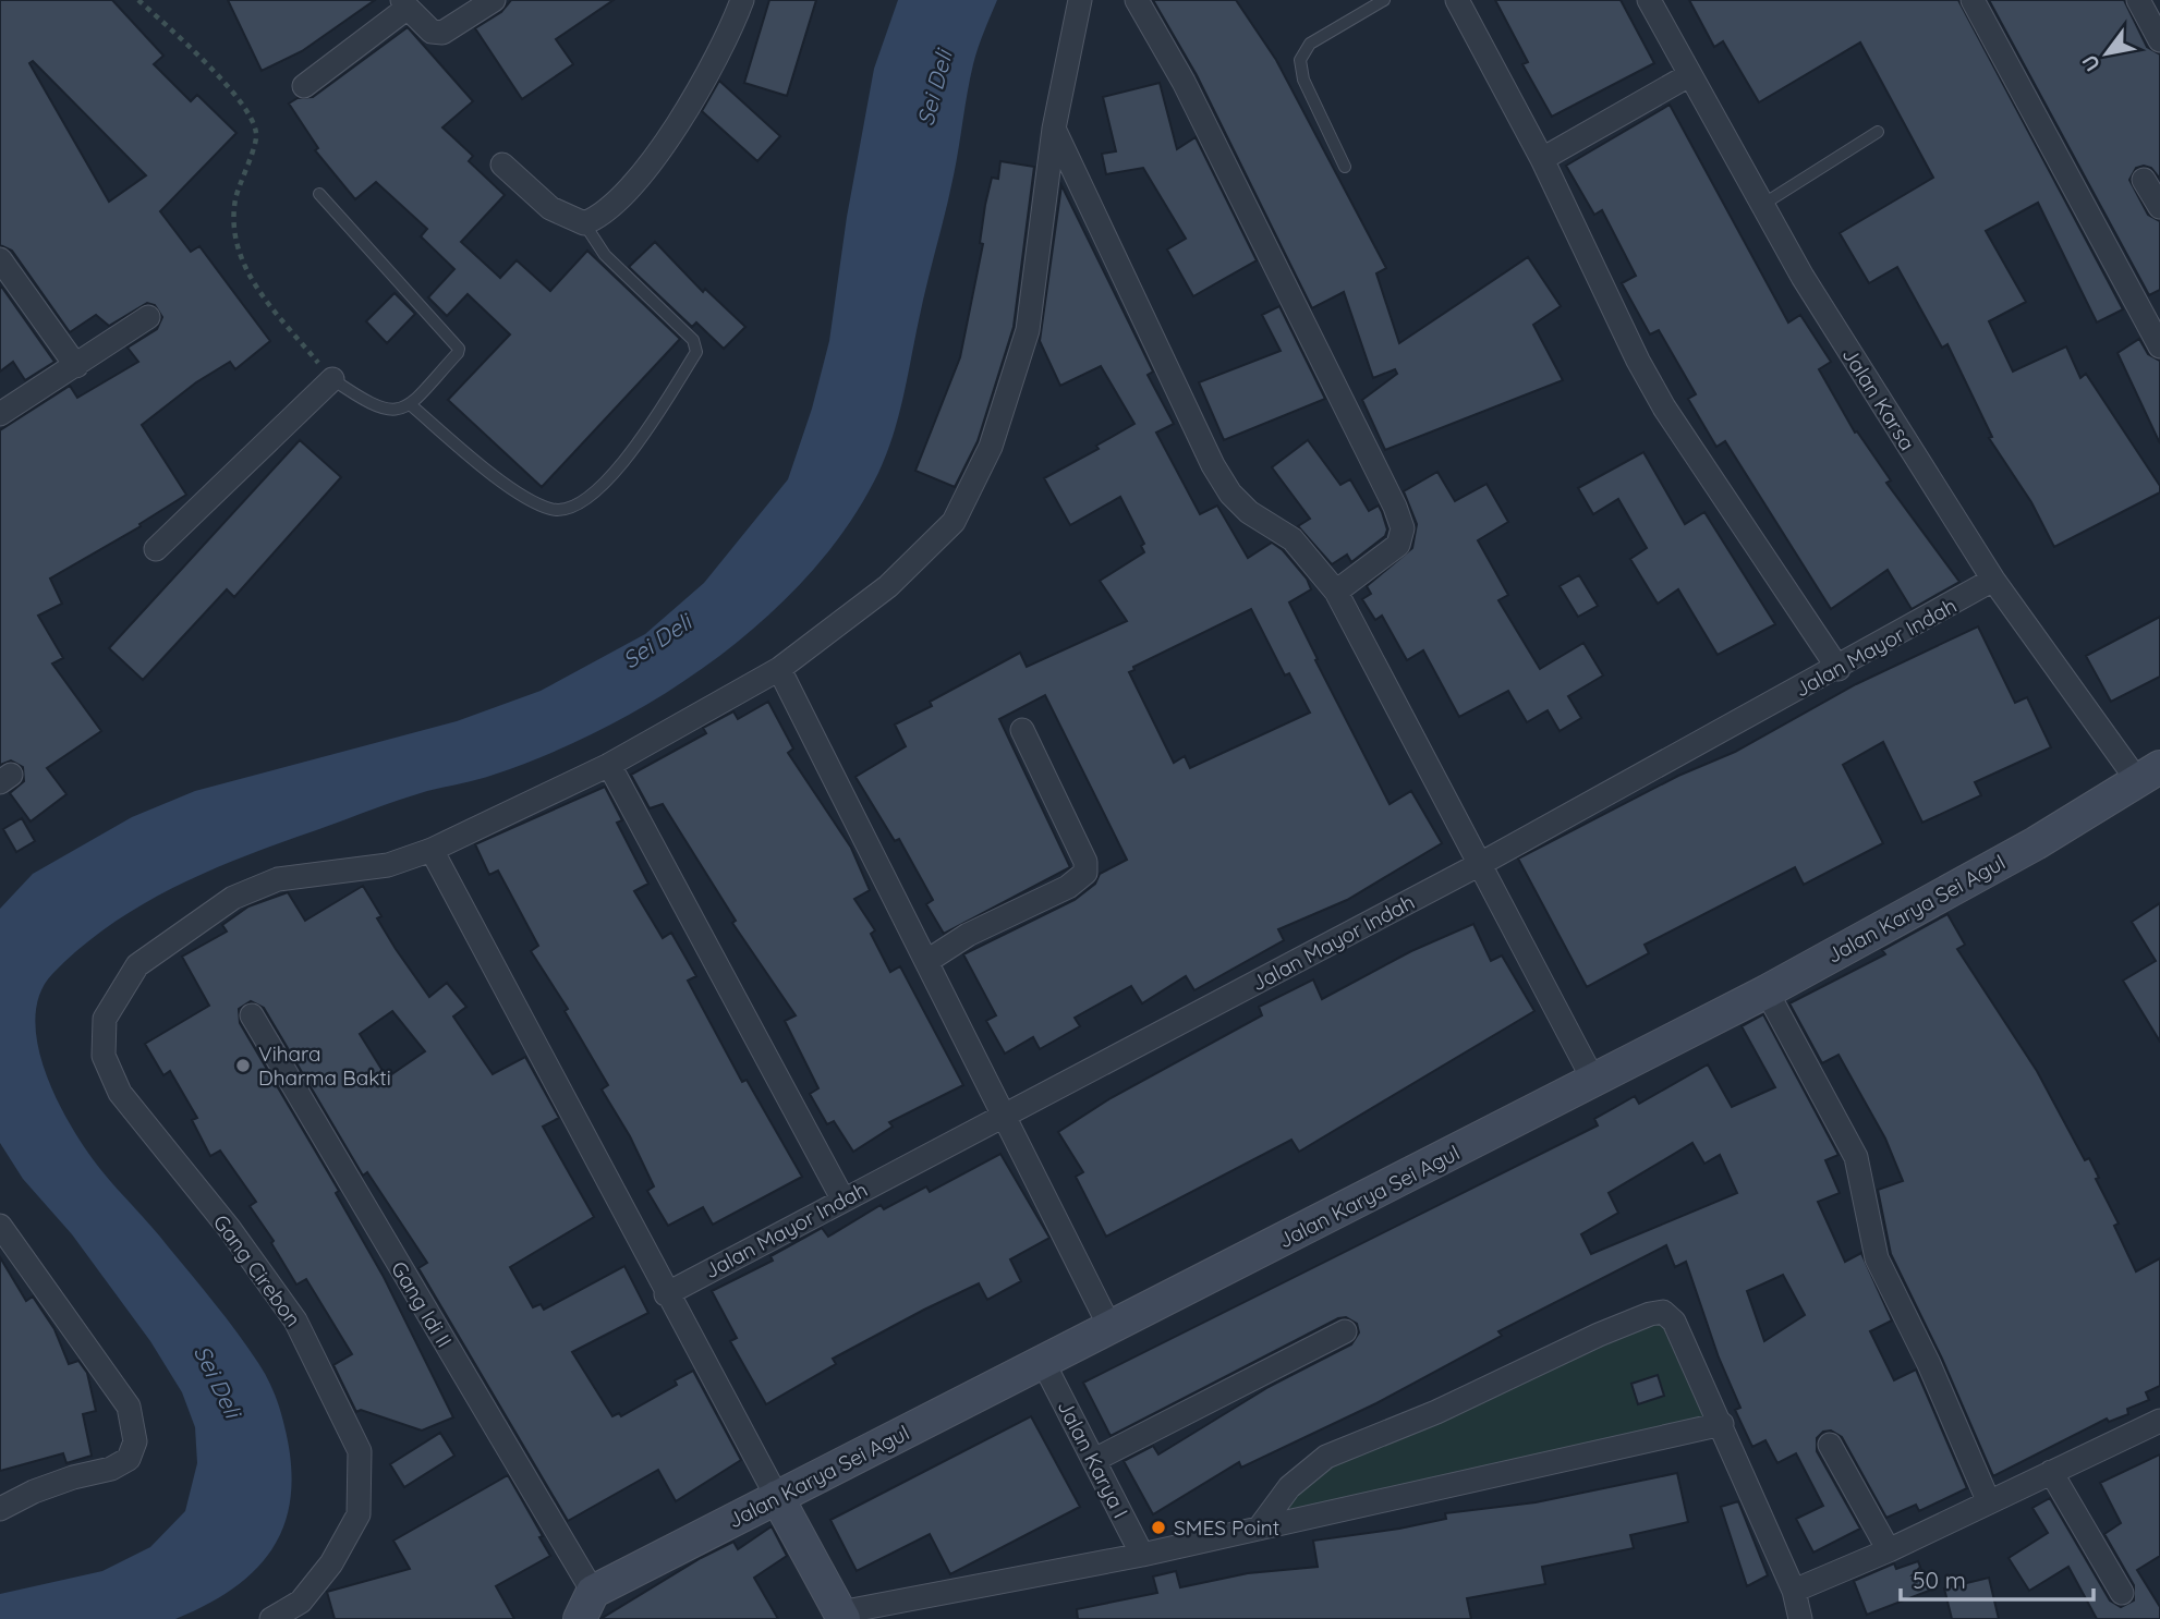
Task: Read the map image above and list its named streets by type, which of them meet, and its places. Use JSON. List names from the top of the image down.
{
  "streets": {
    "main road": ["Jalan Karya Sei Agul"],
    "street": [
      "Jalan Karsa",
      "Jalan Mayor Indah",
      "Gang Cirebon",
      "Gang Idi II",
      "Jalan Karya I"
    ]
  },
  "crossings": [
    ["Jalan Karsa", "Jalan Mayor Indah"],
    ["Jalan Karsa", "Jalan Karya Sei Agul"],
    ["Jalan Karya Sei Agul", "Gang Idi II"],
    ["Jalan Karya Sei Agul", "Jalan Karya I"]
  ],
  "water": ["Sei Deli"],
  "places": ["Vihara Dharma Bakti", "SMES Point"],
  "scale_bar": "50 m",
  "north": "bottom left"
}
